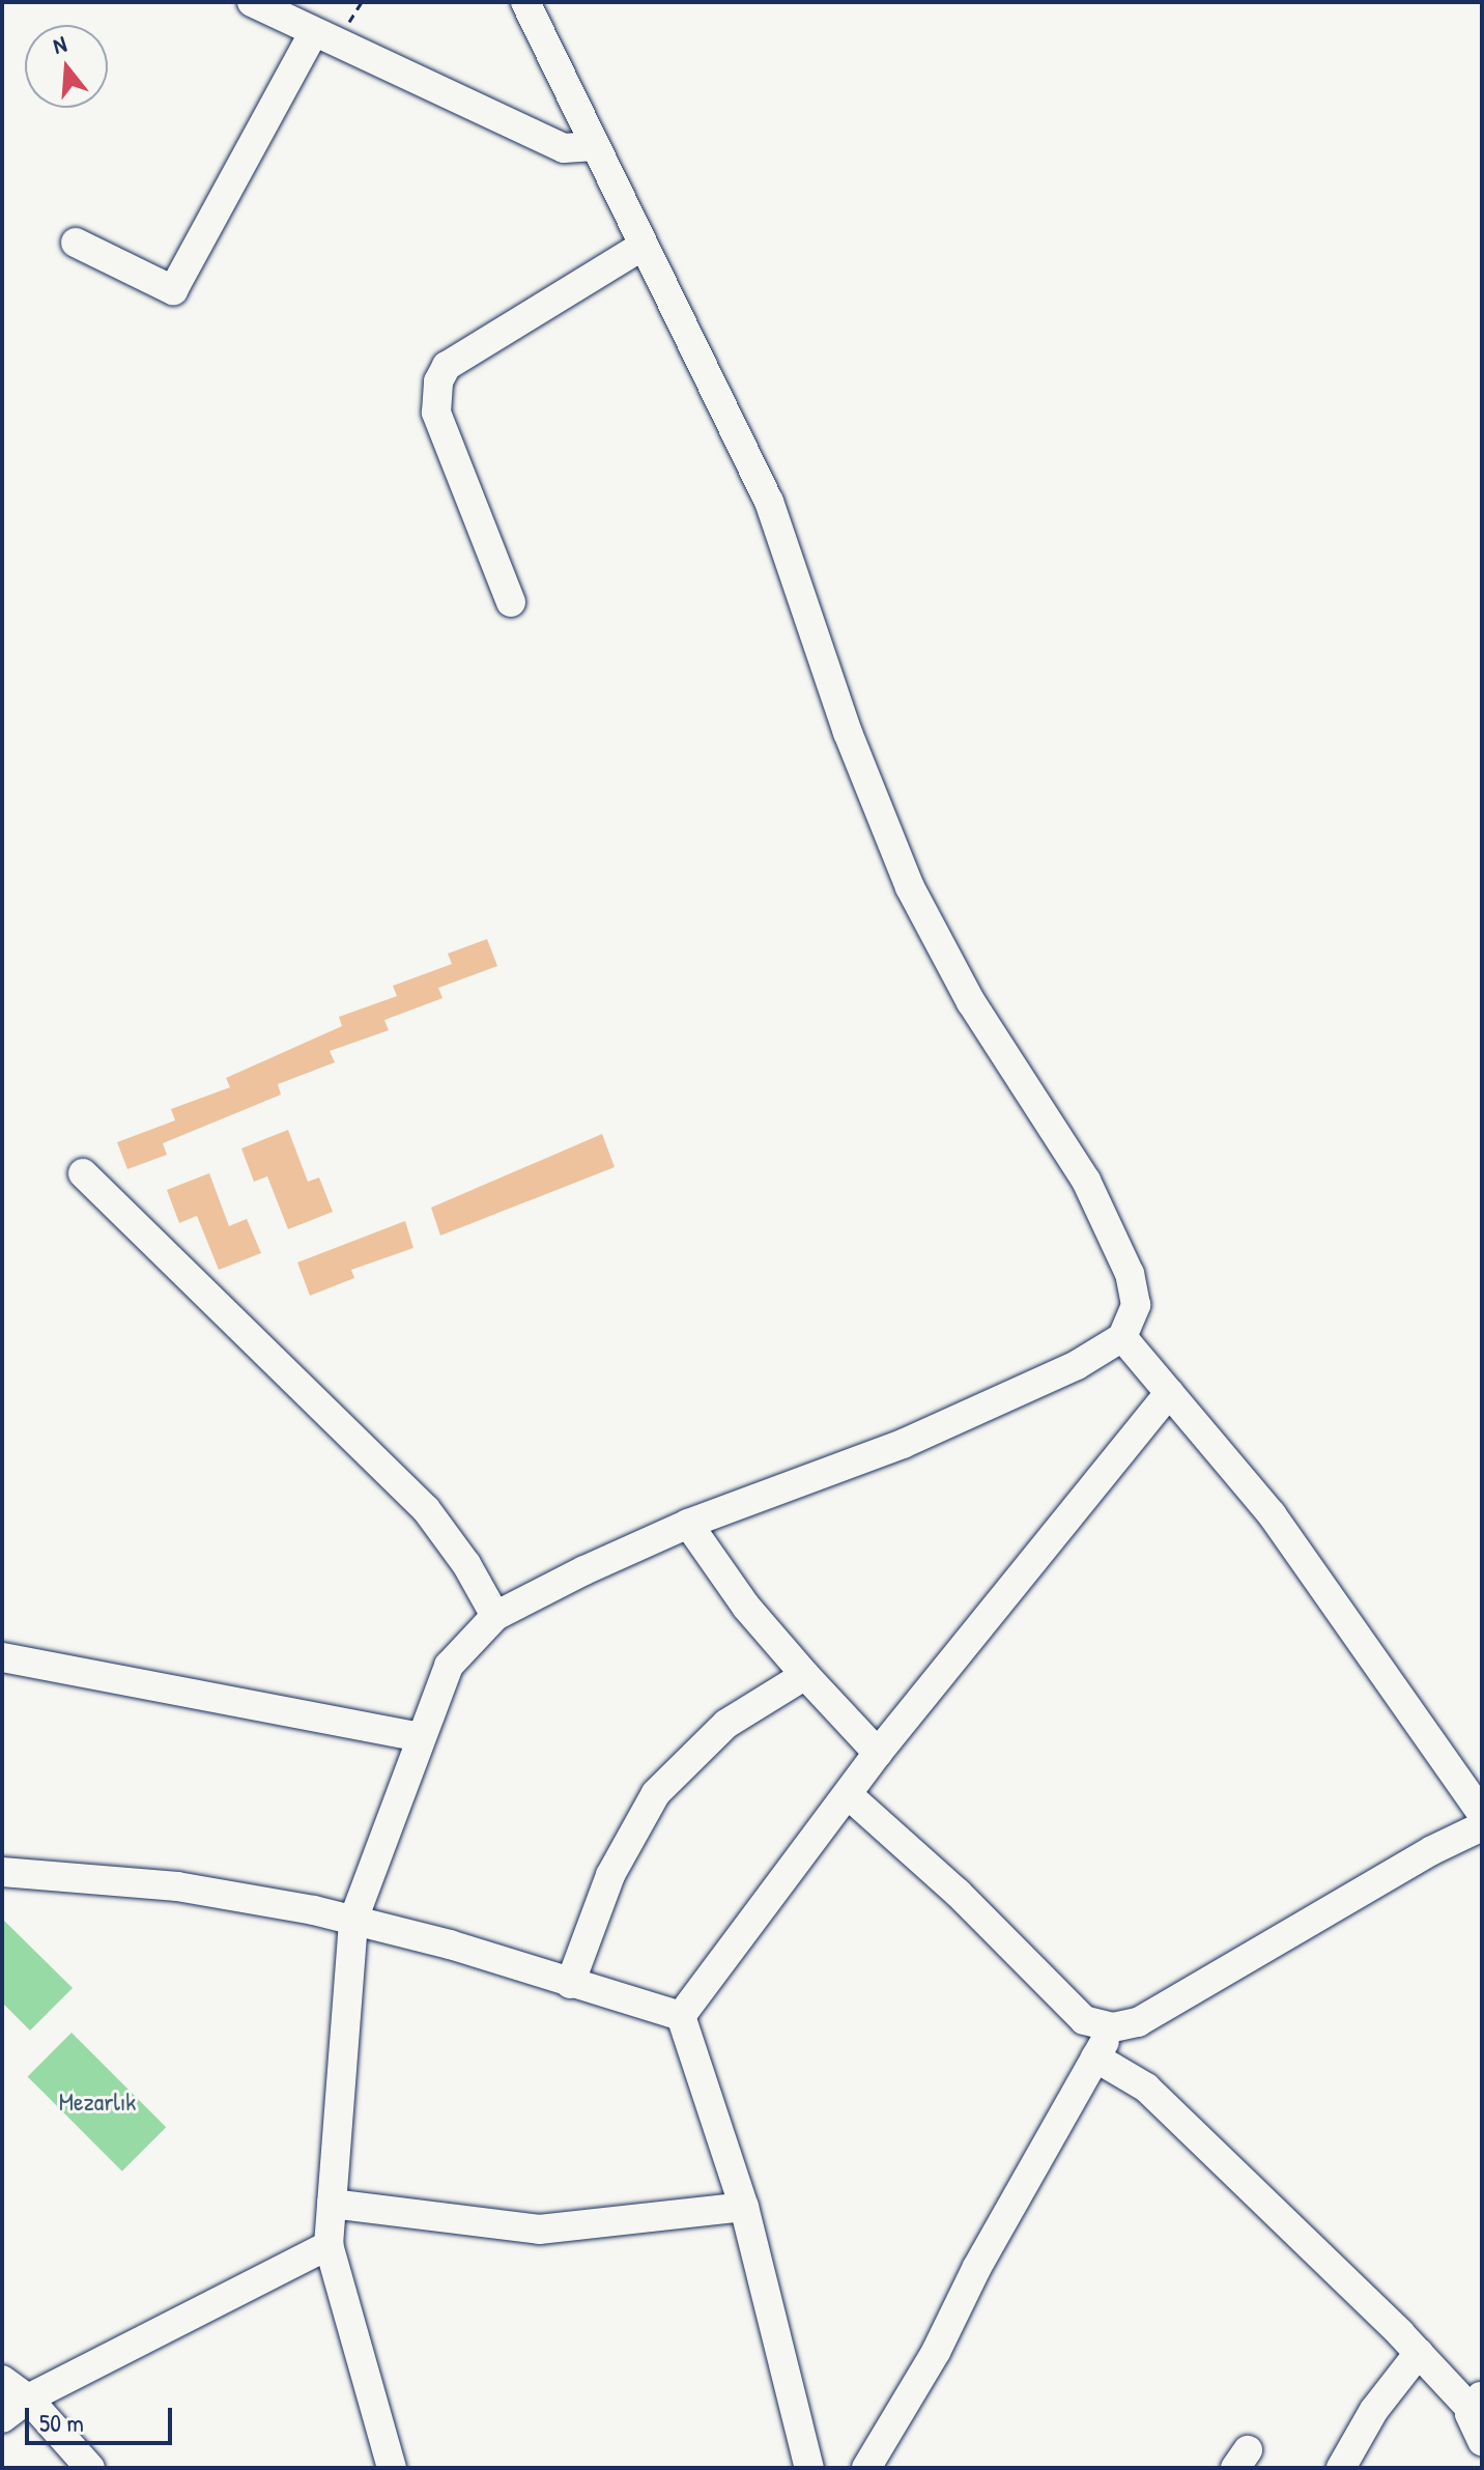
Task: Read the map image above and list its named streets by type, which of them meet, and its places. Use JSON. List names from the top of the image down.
{
  "parks": ["Mezarlık"],
  "scale_bar": "50 m",
  "north": "top"
}
